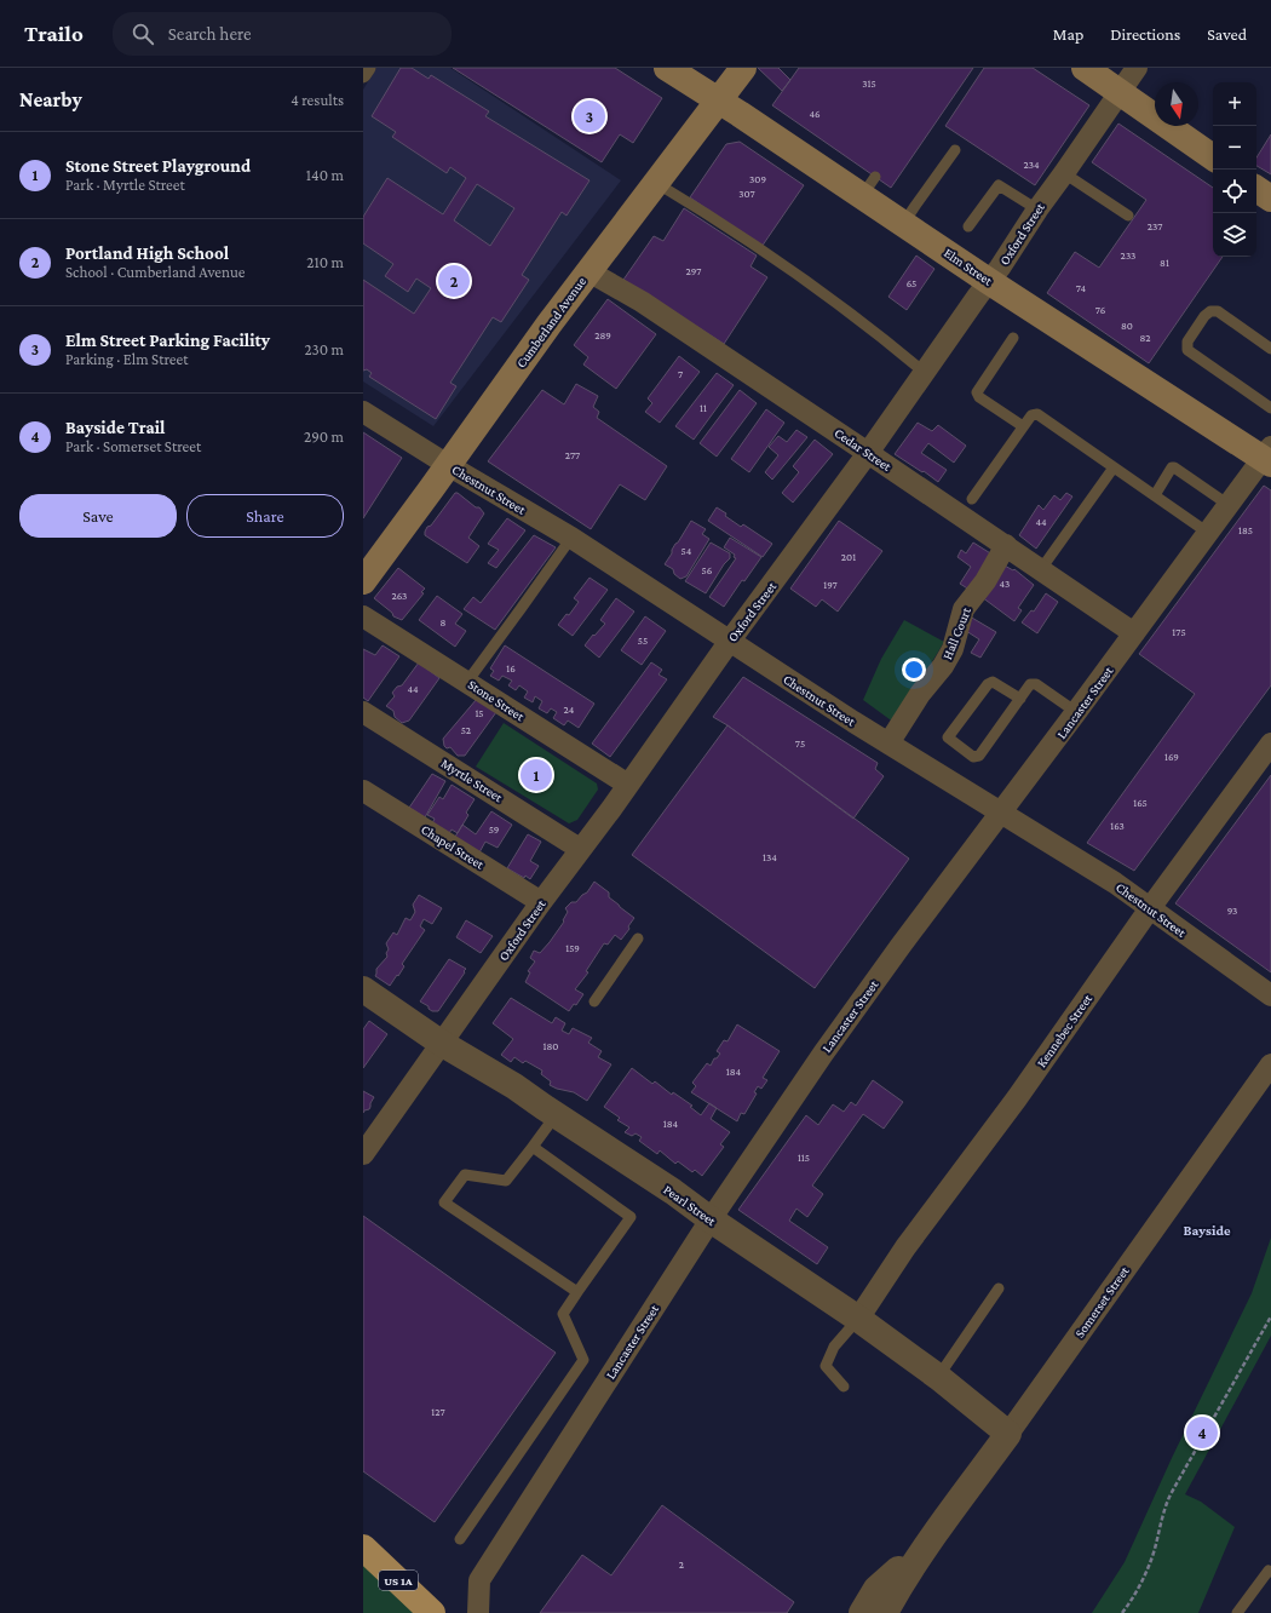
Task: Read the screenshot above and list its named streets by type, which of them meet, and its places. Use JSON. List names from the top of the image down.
{
  "streets": {
    "main road": ["Elm Street", "Cumberland Avenue", "US 1A"],
    "street": [
      "Oxford Street",
      "Cedar Street",
      "Chestnut Street",
      "Hall Court",
      "Stone Street",
      "Lancaster Street",
      "Myrtle Street",
      "Chapel Street",
      "Kennebec Street",
      "Pearl Street",
      "Somerset Street"
    ]
  },
  "crossings": [
    ["Oxford Street", "Elm Street"],
    ["Oxford Street", "Cedar Street"],
    ["Oxford Street", "Chestnut Street"],
    ["Oxford Street", "Stone Street"],
    ["Oxford Street", "Myrtle Street"],
    ["Oxford Street", "Chapel Street"],
    ["Oxford Street", "Pearl Street"],
    ["Elm Street", "Cumberland Avenue"],
    ["Elm Street", "Lancaster Street"],
    ["Cumberland Avenue", "Cedar Street"],
    ["Cumberland Avenue", "Chestnut Street"],
    ["Cedar Street", "Hall Court"],
    ["Cedar Street", "Lancaster Street"],
    ["Chestnut Street", "Hall Court"],
    ["Chestnut Street", "Lancaster Street"],
    ["Chestnut Street", "Kennebec Street"],
    ["Lancaster Street", "Pearl Street"],
    ["Kennebec Street", "Pearl Street"],
    ["Pearl Street", "Somerset Street"]
  ],
  "districts": ["Bayside"],
  "house_numbers": [
    "315",
    "46",
    "234",
    "309",
    "307",
    "237",
    "233",
    "81",
    "297",
    "65",
    "74",
    "76",
    "80",
    "289",
    "82",
    "7",
    "11",
    "277",
    "44",
    "185",
    "54",
    "201",
    "56",
    "43",
    "197",
    "263",
    "8",
    "175",
    "55",
    "16",
    "44",
    "24",
    "15",
    "52",
    "75",
    "169",
    "165",
    "163",
    "59",
    "134",
    "93",
    "159",
    "180",
    "184",
    "184",
    "115",
    "127",
    "2"
  ],
  "north": "bottom",
  "page": {
    "header": "Trailo",
    "search": "Search here",
    "nav": ["Map", "Directions", "Saved"],
    "heading": ["Nearby", "4 results"],
    "map_buttons": ["+", "−"],
    "pins": [
      "3",
      "2",
      "1",
      "4"
    ],
    "list": [
      {
        "mark": "1",
        "name": "Stone Street Playground",
        "note": "Park · Myrtle Street",
        "value": "140 m"
      },
      {
        "mark": "2",
        "name": "Portland High School",
        "note": "School · Cumberland Avenue",
        "value": "210 m"
      },
      {
        "mark": "3",
        "name": "Elm Street Parking Facility",
        "note": "Parking · Elm Street",
        "value": "230 m"
      },
      {
        "mark": "4",
        "name": "Bayside Trail",
        "note": "Park · Somerset Street",
        "value": "290 m"
      }
    ],
    "buttons": ["Save", "Share"]
  }
}
